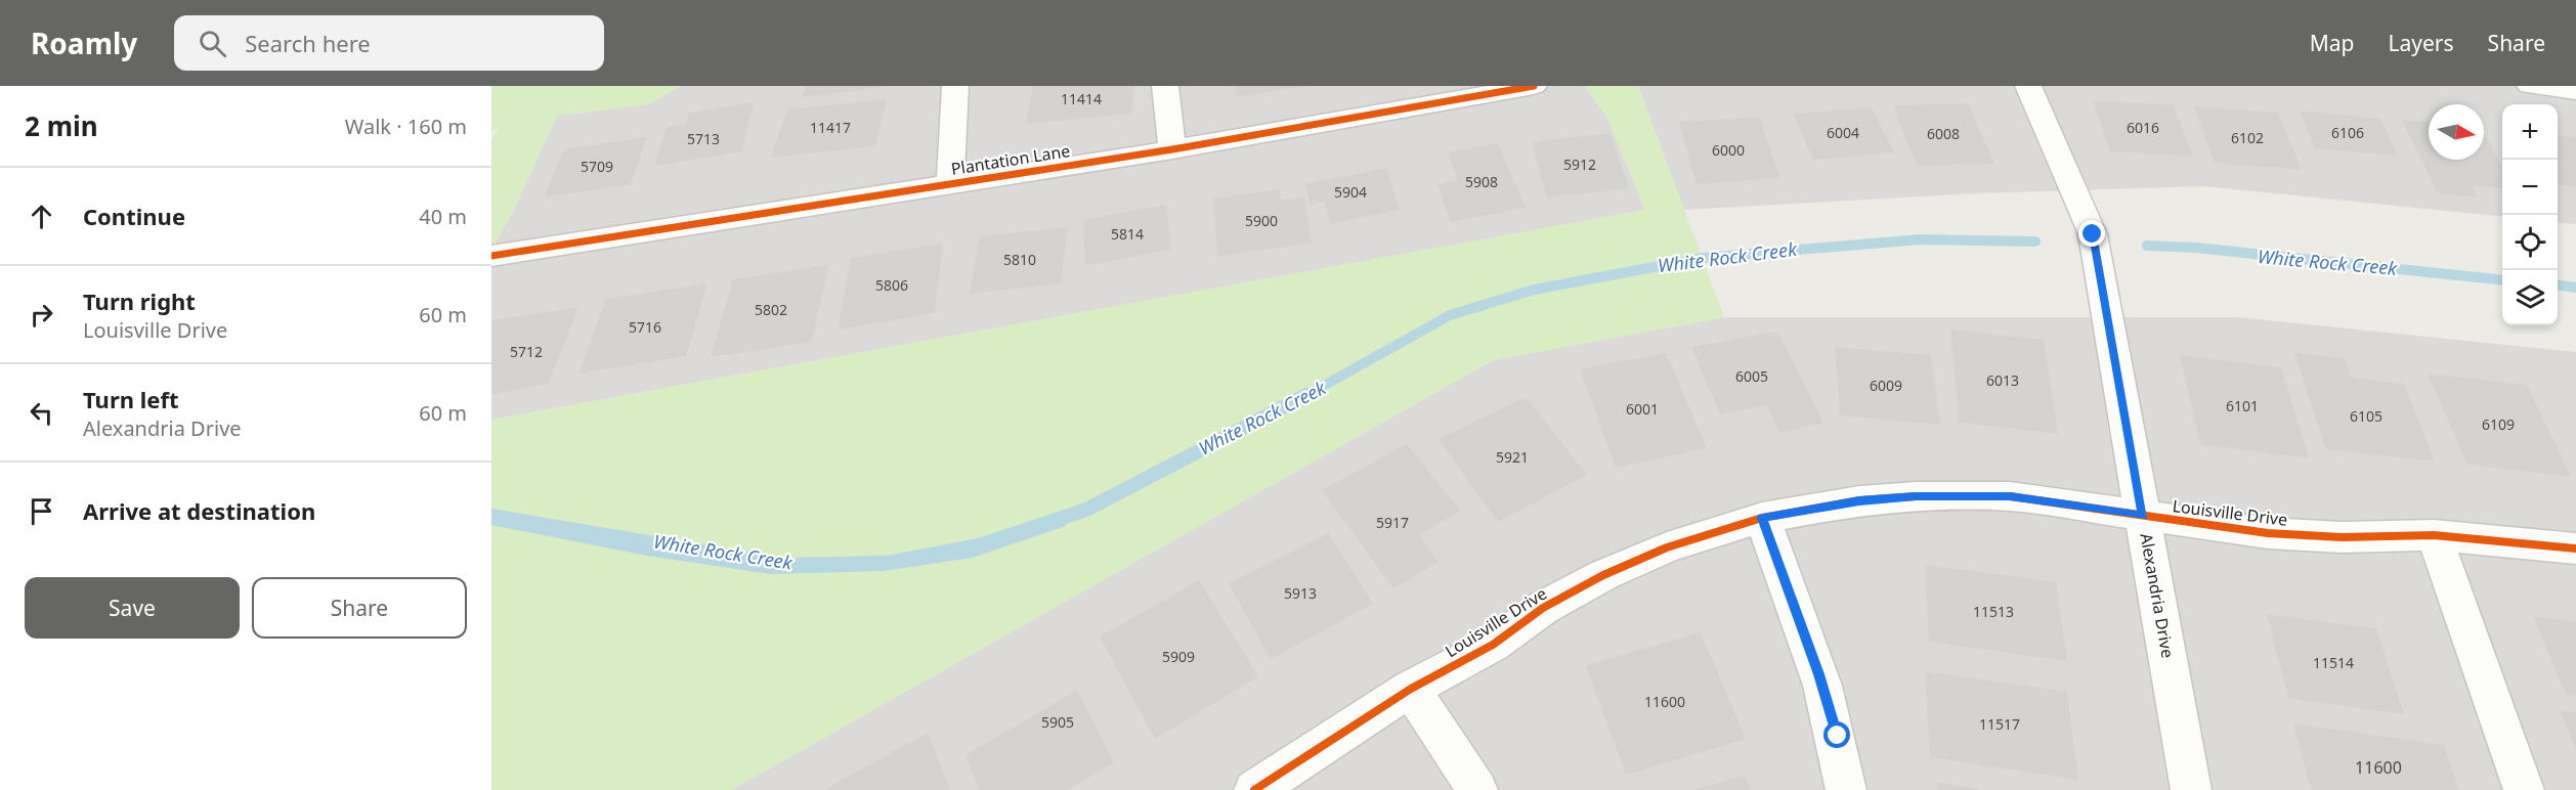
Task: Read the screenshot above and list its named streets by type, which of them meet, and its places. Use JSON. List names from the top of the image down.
{
  "streets": {
    "street": ["Plantation Lane", "Louisville Drive", "Alexandria Drive"]
  },
  "crossings": [
    ["Louisville Drive", "Alexandria Drive"]
  ],
  "water": ["White Rock Creek"],
  "house_numbers": [
    "11414",
    "11417",
    "6016",
    "6004",
    "6106",
    "6008",
    "6102",
    "5713",
    "6000",
    "5912",
    "5709",
    "5908",
    "5904",
    "5900",
    "5814",
    "5810",
    "5806",
    "5802",
    "5716",
    "5712",
    "6005",
    "6013",
    "6009",
    "6101",
    "6001",
    "6105",
    "6109",
    "5921",
    "5917",
    "5913",
    "11513",
    "5909",
    "11514",
    "11600",
    "5905",
    "11517",
    "11600"
  ],
  "north": "right",
  "page": {
    "header": "Roamly",
    "search": "Search here",
    "nav": ["Map", "Layers", "Share"],
    "heading": ["2 min", "Walk · 160 m"],
    "map_buttons": ["+", "−"],
    "list": [
      ["Continue", "40 m"],
      ["Turn right", "Louisville Drive", "60 m"],
      ["Turn left", "Alexandria Drive", "60 m"],
      "Arrive at destination"
    ],
    "buttons": ["Save", "Share"]
  }
}
